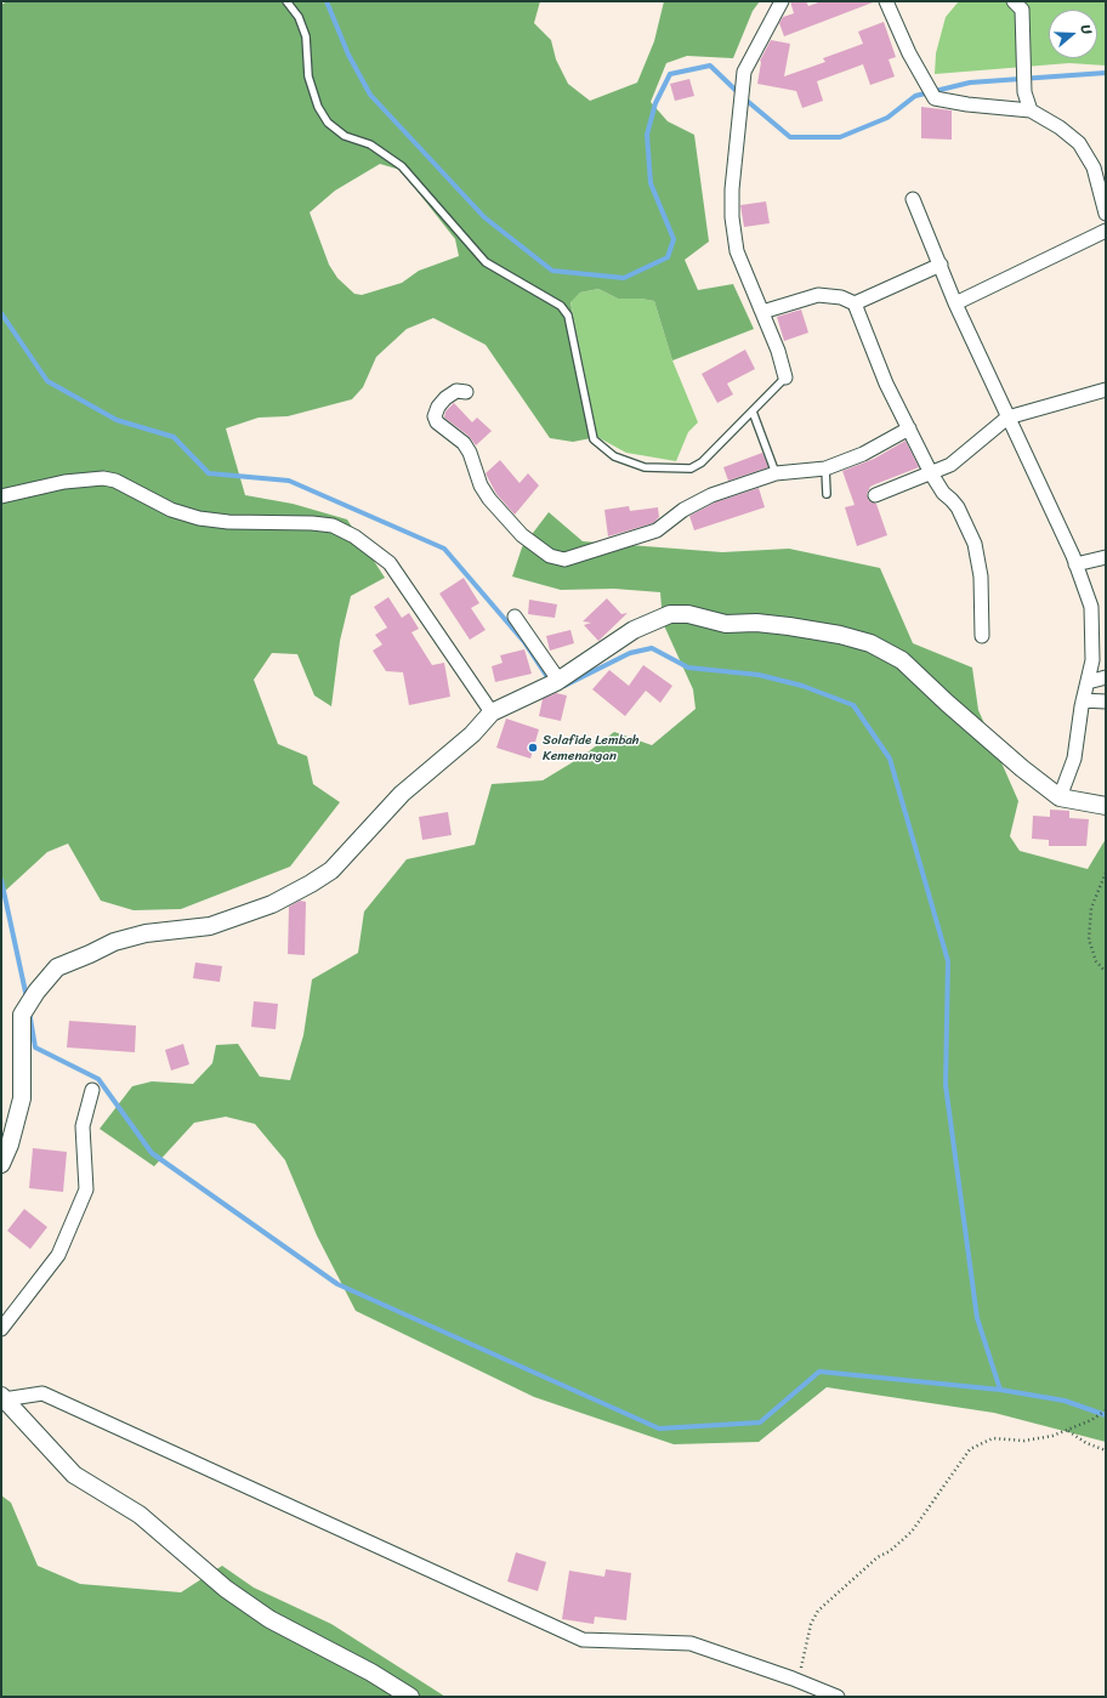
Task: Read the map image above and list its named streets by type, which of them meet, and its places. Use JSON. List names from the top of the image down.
{
  "places": ["Solafide Lembah Kemenangan"],
  "north": "right"
}
